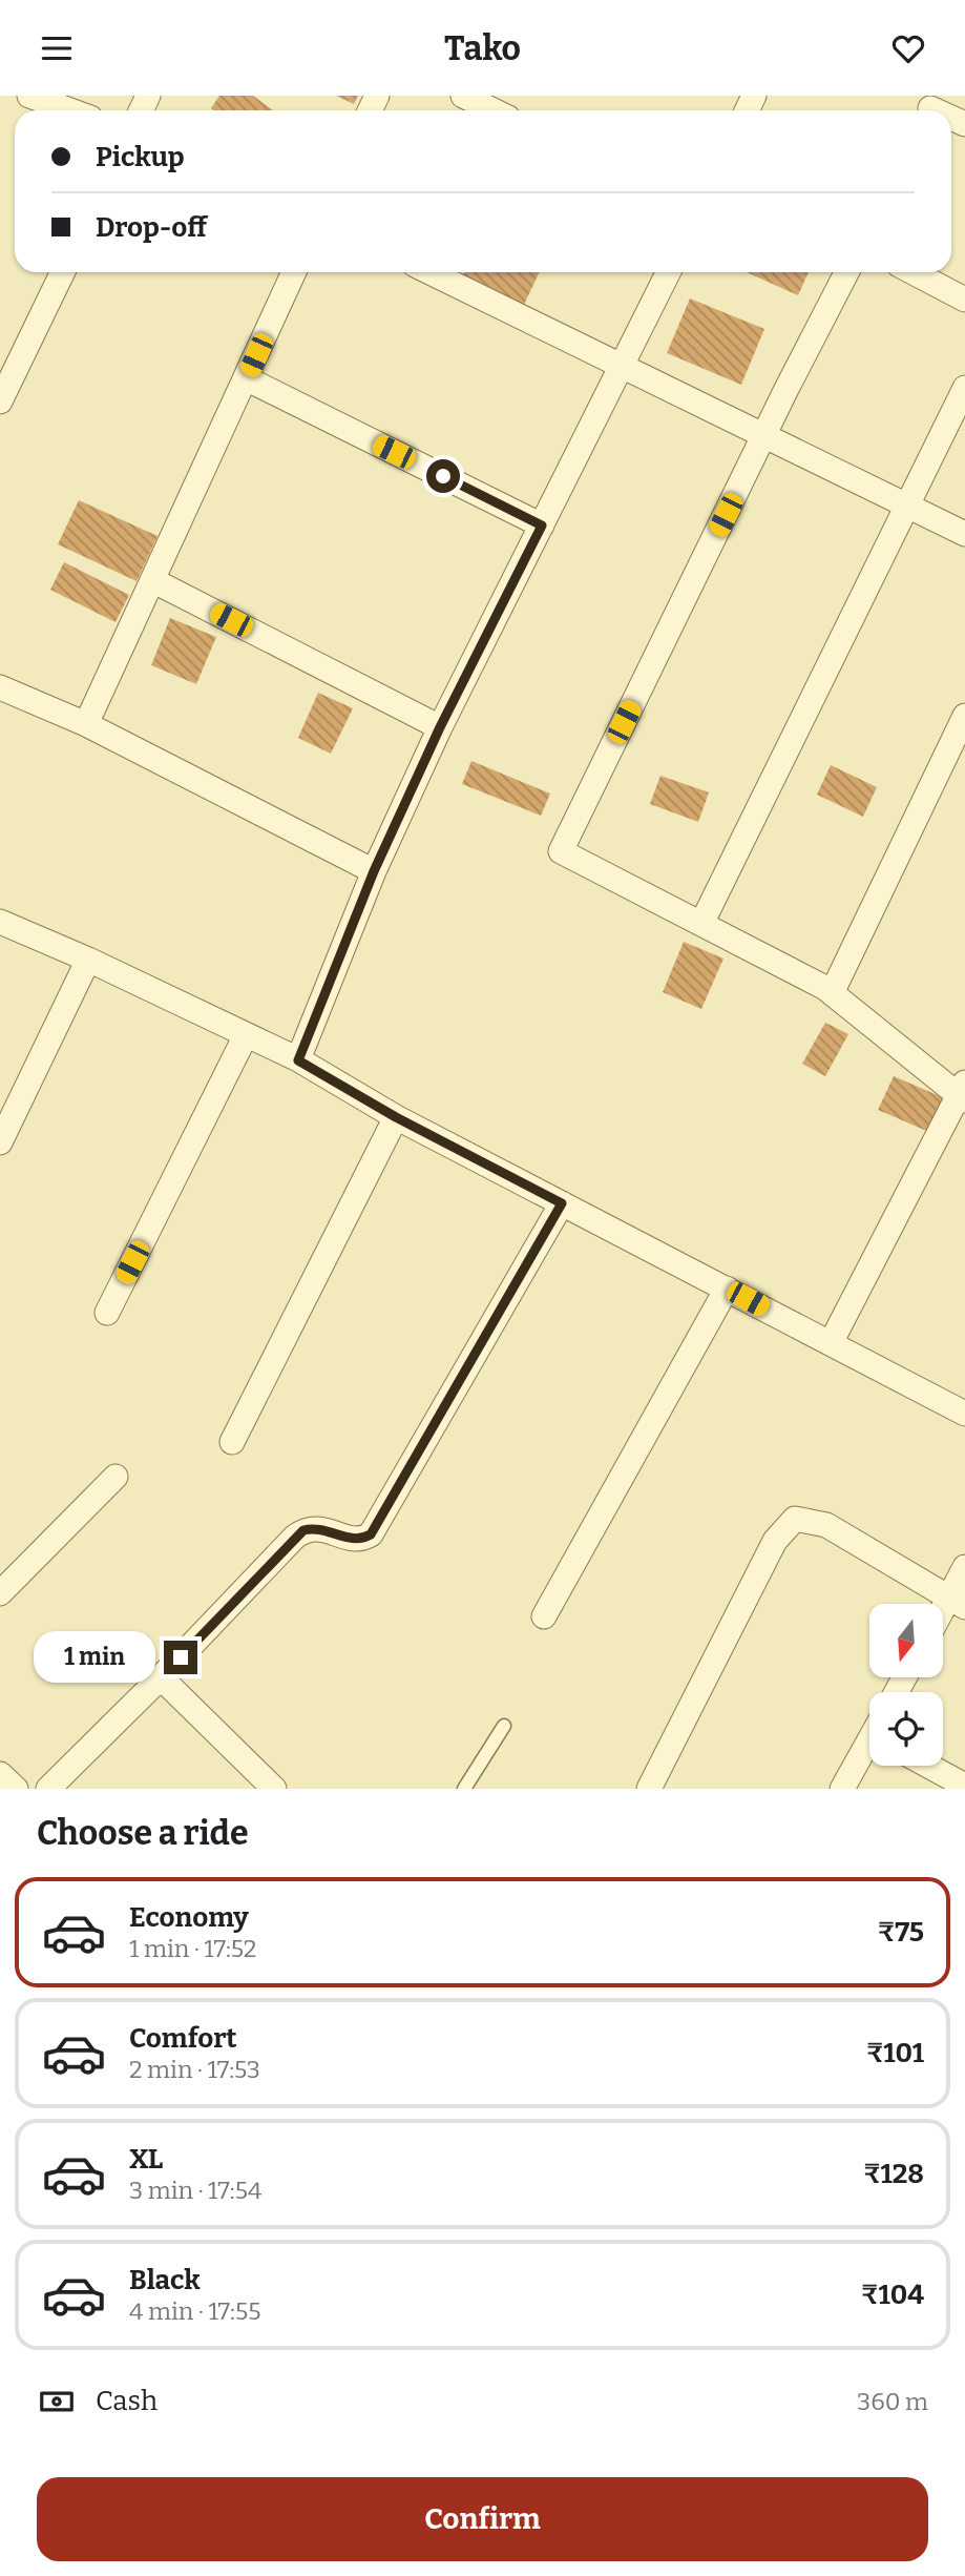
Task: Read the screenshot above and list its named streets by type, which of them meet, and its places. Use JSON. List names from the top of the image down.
{
  "north": "bottom",
  "page": {
    "header": "Tako",
    "banner": ["Pickup", "Drop-off"],
    "bubble": "1 min",
    "heading": "Choose a ride",
    "list": [
      {
        "name": "Economy",
        "note": "1 min · 17:52",
        "value": "₹75"
      },
      {
        "name": "Comfort",
        "note": "2 min · 17:53",
        "value": "₹101"
      },
      {
        "name": "XL",
        "note": "3 min · 17:54",
        "value": "₹128"
      },
      {
        "name": "Black",
        "note": "4 min · 17:55",
        "value": "₹104"
      }
    ],
    "pay": ["Cash", "360 m"],
    "buttons": "Confirm"
  }
}
